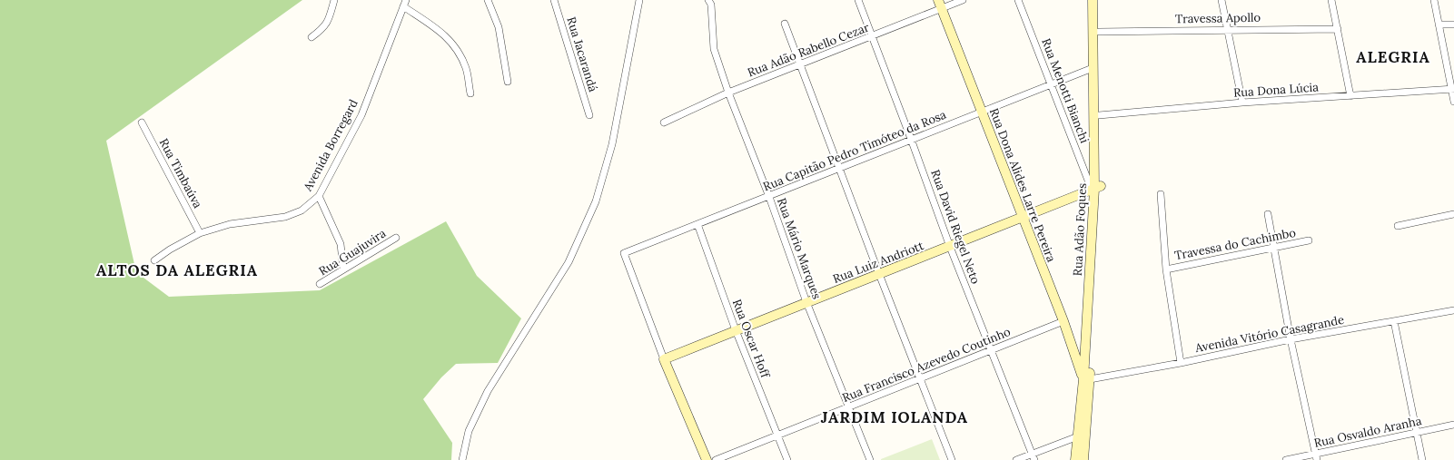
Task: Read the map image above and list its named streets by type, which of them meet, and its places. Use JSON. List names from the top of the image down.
{
  "streets": {
    "street": [
      "Travessa Apollo",
      "Rua Adão Rabello Cezar",
      "Rua Jacarandá",
      "Rua Dona Lúcia",
      "Rua Menotti Bianchi",
      "Avenida Borregard",
      "Rua Capitão Pedro Timóteo da Rosa",
      "Rua Timbaúva",
      "Rua Dona Alides Larre Pereira",
      "Rua David Riegel Neto",
      "Rua Adão Foques",
      "Travessa do Cachimbo",
      "Rua Mário Marques",
      "Rua Guajuvira",
      "Rua Luiz Andriott",
      "Avenida Vitório Casagrande",
      "Rua Oscar Hoff",
      "Rua Francisco Azevedo Coutinho",
      "Rua Osvaldo Aranha"
    ]
  },
  "crossings": [
    ["Travessa Apollo", "Rua Adão Foques"],
    ["Rua Adão Rabello Cezar", "Rua Dona Alides Larre Pereira"],
    ["Rua Adão Rabello Cezar", "Rua David Riegel Neto"],
    ["Rua Adão Rabello Cezar", "Rua Mário Marques"],
    ["Rua Dona Lúcia", "Rua Adão Foques"],
    ["Rua Menotti Bianchi", "Rua Capitão Pedro Timóteo da Rosa"],
    ["Rua Menotti Bianchi", "Rua Adão Foques"],
    ["Rua Menotti Bianchi", "Rua Luiz Andriott"],
    ["Avenida Borregard", "Rua Timbaúva"],
    ["Rua Capitão Pedro Timóteo da Rosa", "Rua Dona Alides Larre Pereira"],
    ["Rua Capitão Pedro Timóteo da Rosa", "Rua David Riegel Neto"],
    ["Rua Capitão Pedro Timóteo da Rosa", "Rua Adão Foques"],
    ["Rua Capitão Pedro Timóteo da Rosa", "Rua Mário Marques"],
    ["Rua Capitão Pedro Timóteo da Rosa", "Rua Luiz Andriott"],
    ["Rua Capitão Pedro Timóteo da Rosa", "Rua Oscar Hoff"],
    ["Rua Dona Alides Larre Pereira", "Rua Adão Foques"],
    ["Rua Dona Alides Larre Pereira", "Rua Luiz Andriott"],
    ["Rua Dona Alides Larre Pereira", "Avenida Vitório Casagrande"],
    ["Rua Dona Alides Larre Pereira", "Rua Francisco Azevedo Coutinho"],
    ["Rua David Riegel Neto", "Rua Luiz Andriott"],
    ["Rua David Riegel Neto", "Rua Francisco Azevedo Coutinho"],
    ["Rua Adão Foques", "Rua Luiz Andriott"],
    ["Rua Adão Foques", "Avenida Vitório Casagrande"],
    ["Rua Mário Marques", "Rua Luiz Andriott"],
    ["Rua Mário Marques", "Rua Francisco Azevedo Coutinho"],
    ["Rua Luiz Andriott", "Rua Oscar Hoff"],
    ["Rua Oscar Hoff", "Rua Francisco Azevedo Coutinho"]
  ],
  "districts": ["ALEGRIA", "ALTOS DA ALEGRIA", "JARDIM IOLANDA"]
}
